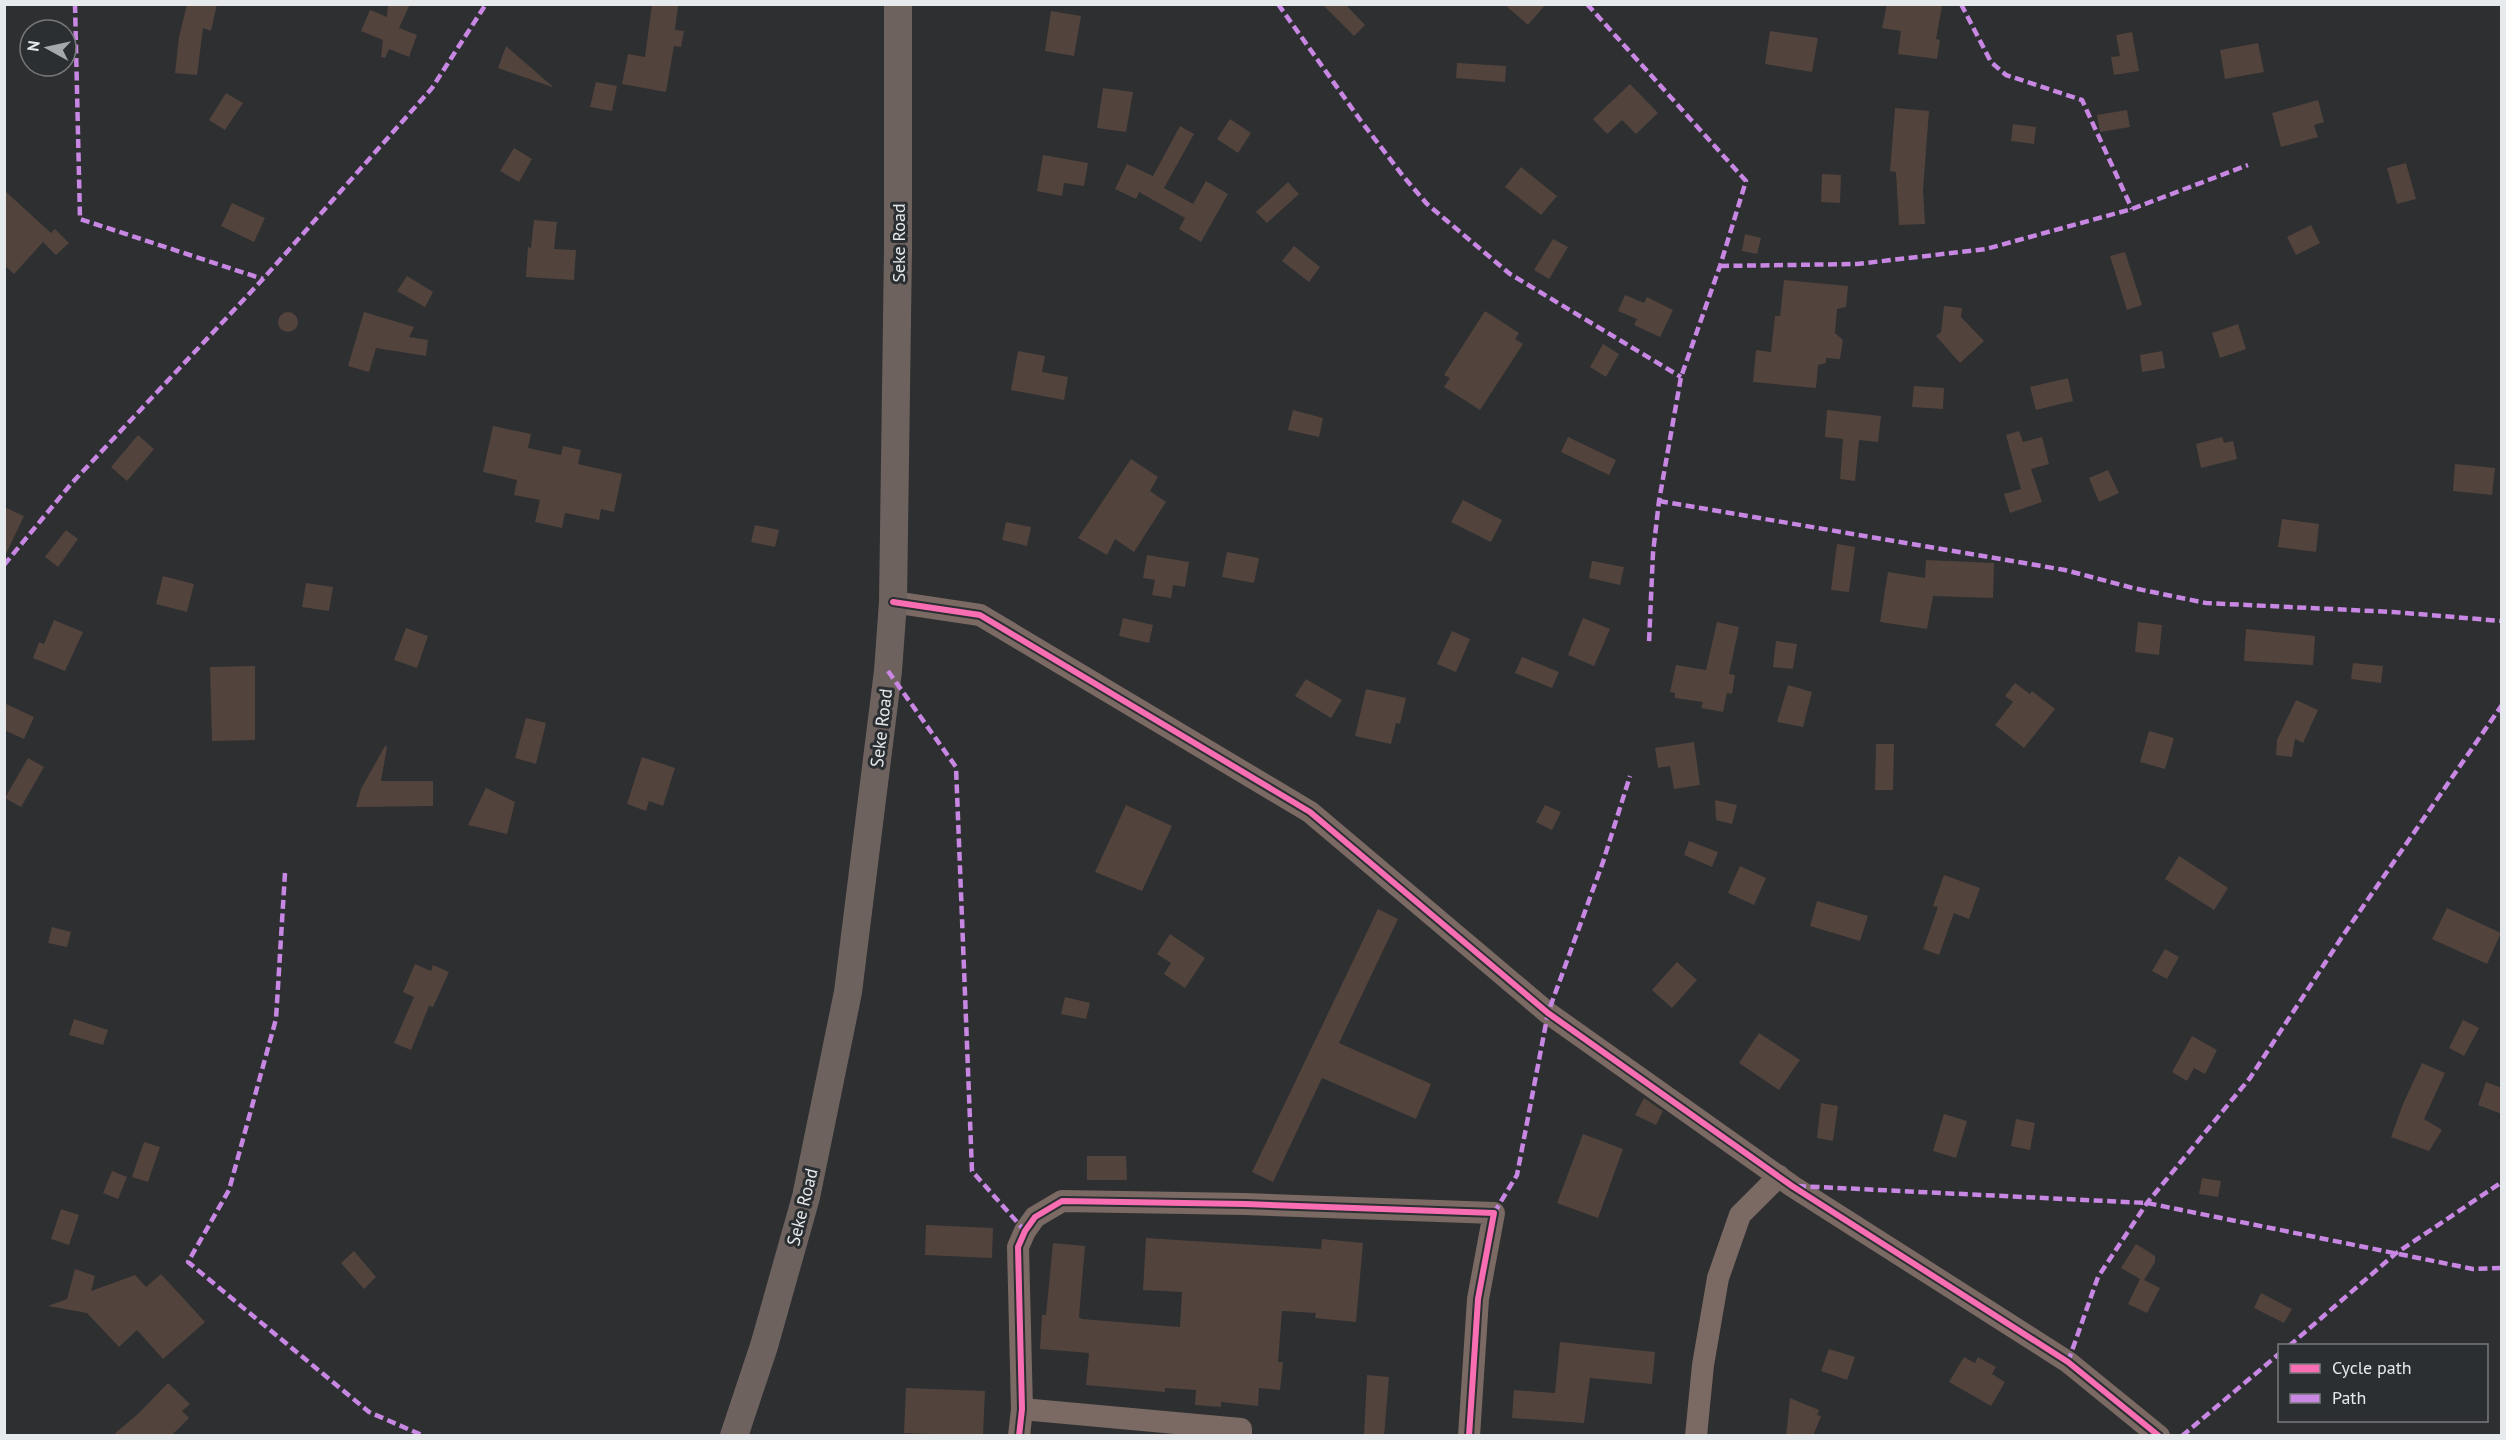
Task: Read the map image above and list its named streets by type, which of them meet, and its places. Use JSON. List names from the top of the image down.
{
  "streets": {
    "main road": ["Seke Road"]
  },
  "legend": ["Cycle path", "Path"],
  "north": "left"
}
